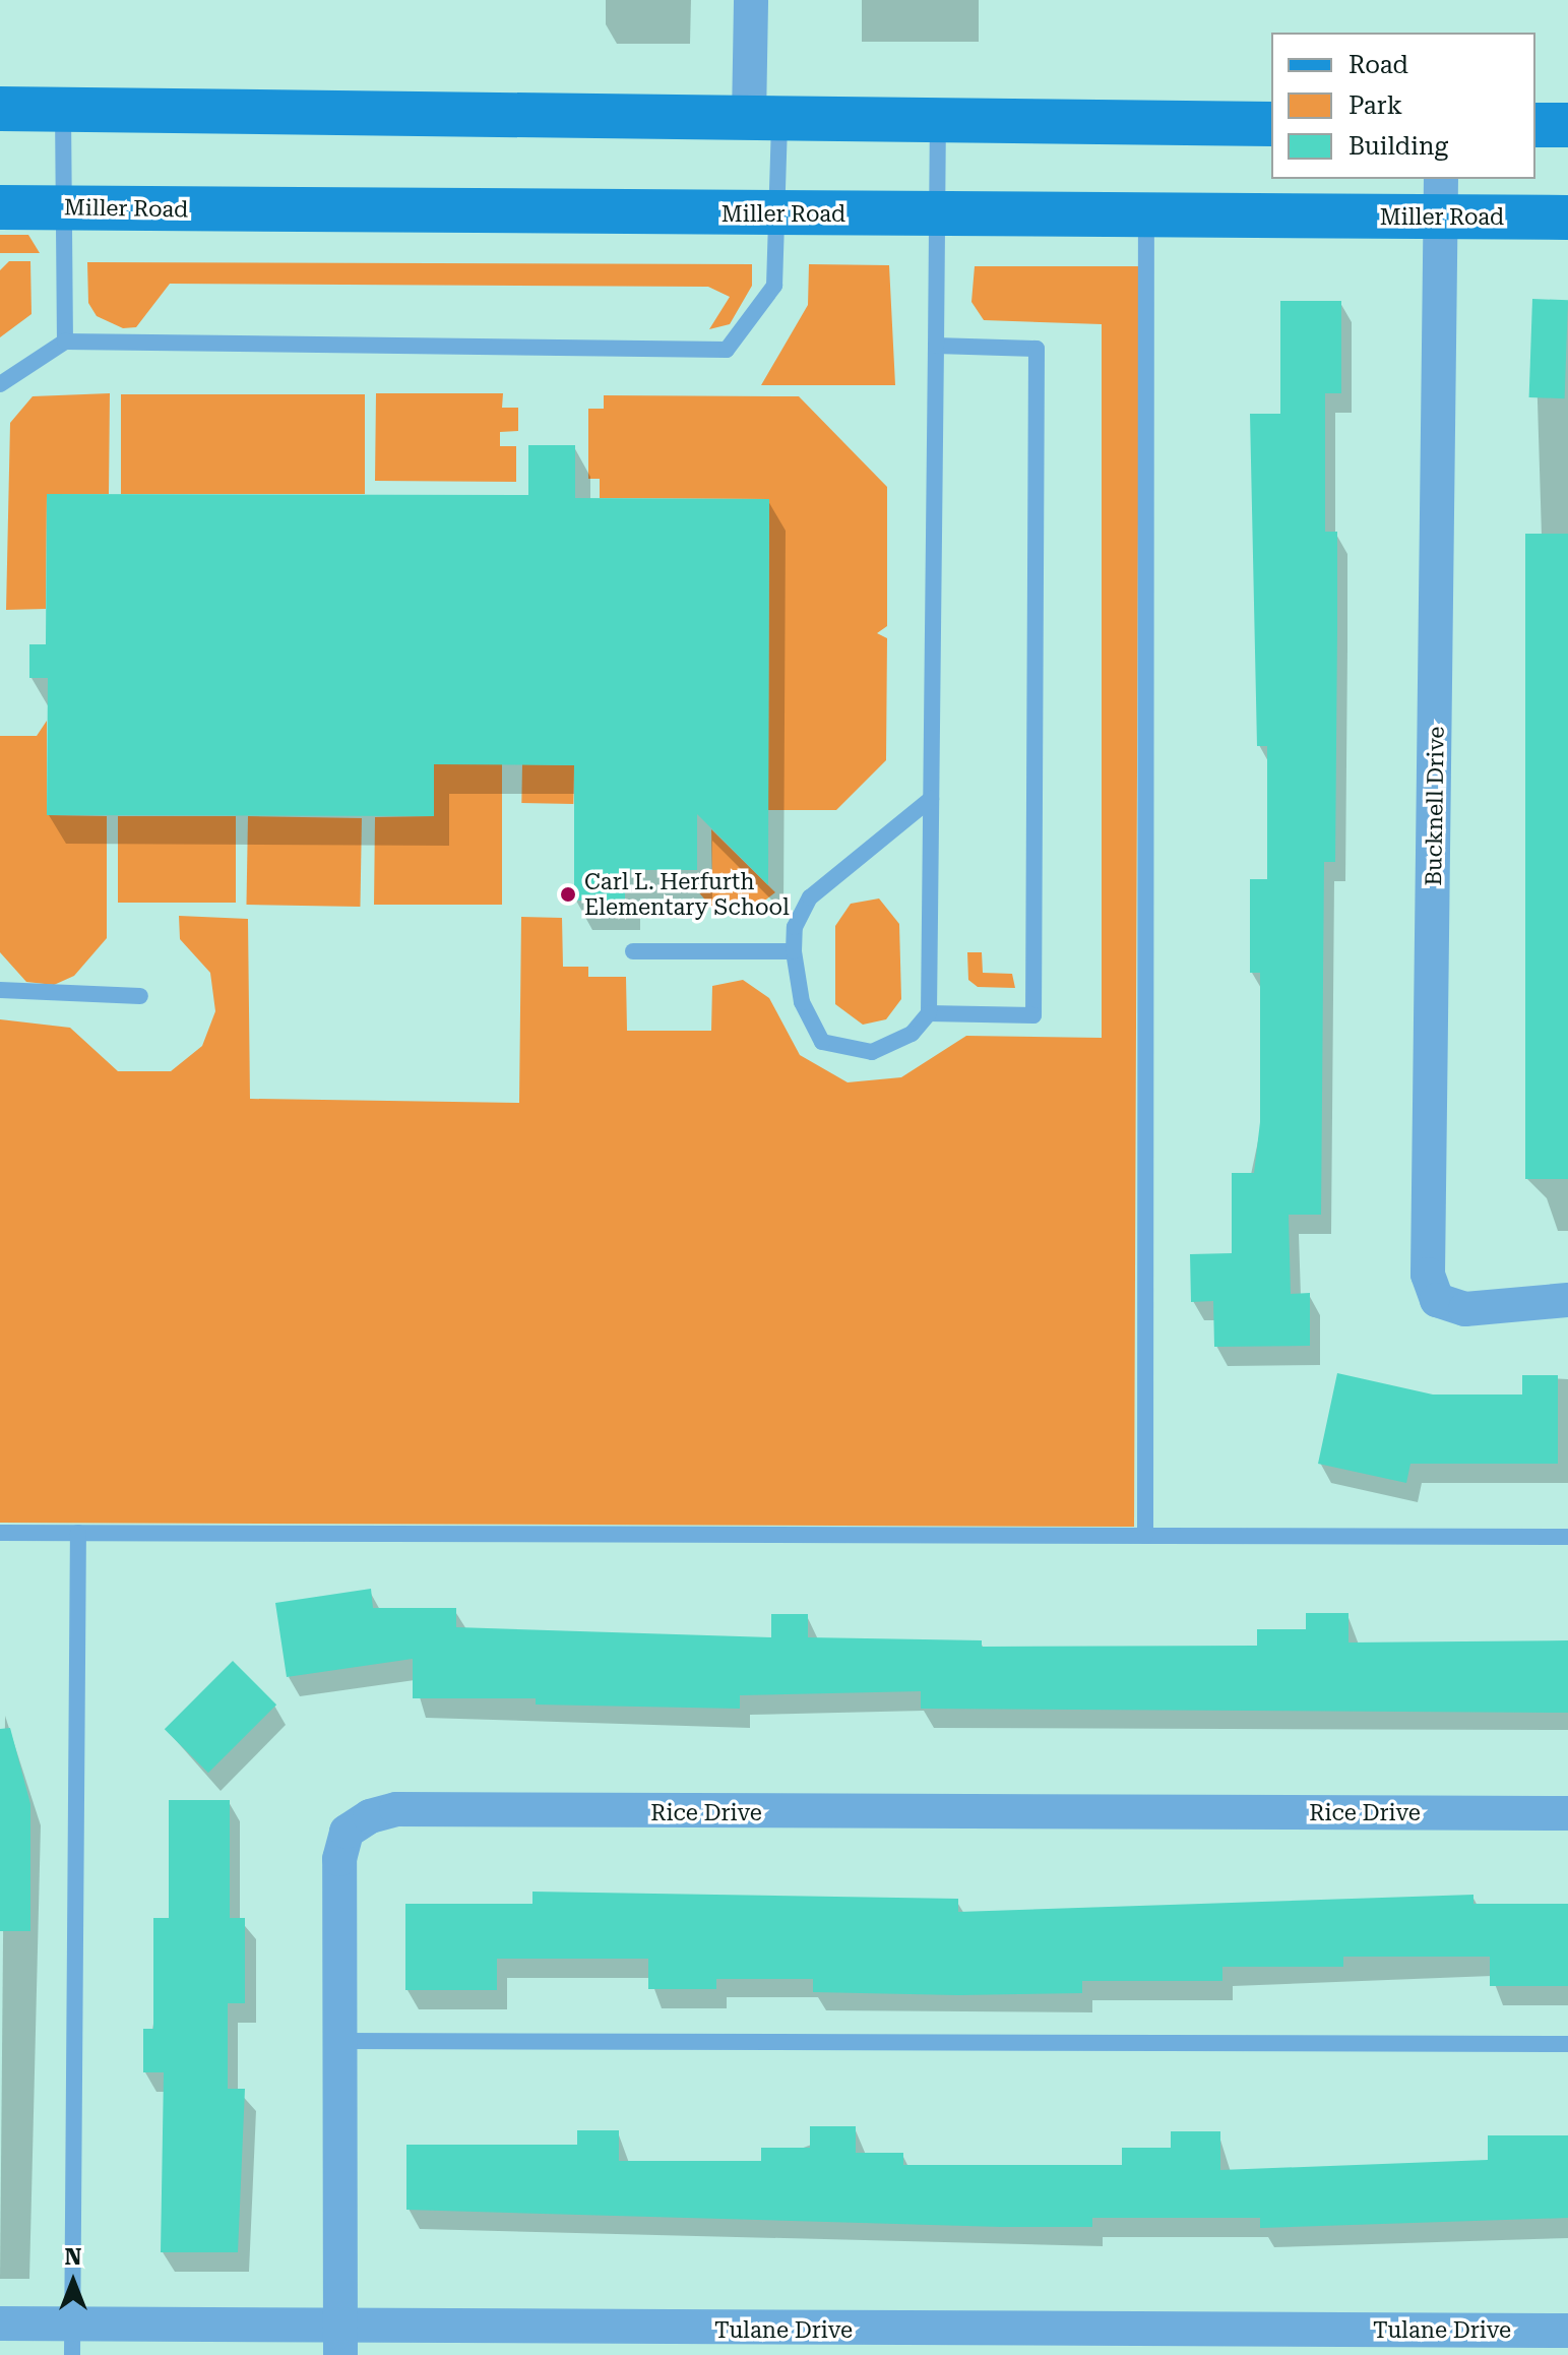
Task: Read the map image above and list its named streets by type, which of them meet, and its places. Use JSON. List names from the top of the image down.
{
  "streets": {
    "main road": ["Miller Road"],
    "street": ["Bucknell Drive", "Rice Drive", "Tulane Drive"]
  },
  "crossings": [
    ["Miller Road", "Bucknell Drive"],
    ["Rice Drive", "Tulane Drive"]
  ],
  "places": ["Carl L. Herfurth Elementary School"],
  "legend": ["Road", "Park", "Building"],
  "north": "top"
}
